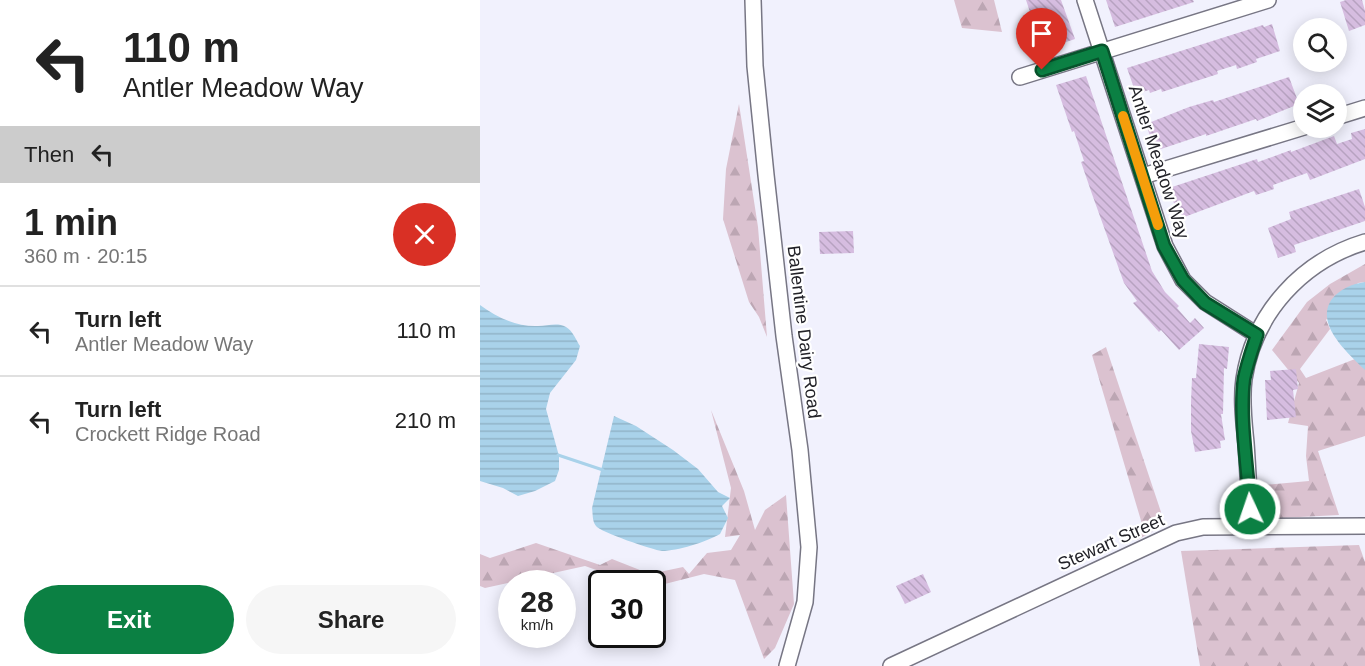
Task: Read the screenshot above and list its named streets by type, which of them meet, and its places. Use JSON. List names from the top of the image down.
{
  "streets": {
    "street": ["Antler Meadow Way", "Ballentine Dairy Road", "Stewart Street"]
  },
  "page": {
    "turn": ["110 m", "Antler Meadow Way"],
    "then": "Then",
    "heading": ["1 min", "360 m · 20:15"],
    "list": [
      {
        "name": "Turn left",
        "note": "Antler Meadow Way",
        "value": "110 m"
      },
      {
        "name": "Turn left",
        "note": "Crockett Ridge Road",
        "value": "210 m"
      }
    ],
    "speed": "28 km/h",
    "limit": "30",
    "buttons": ["Exit", "Share"]
  }
}
